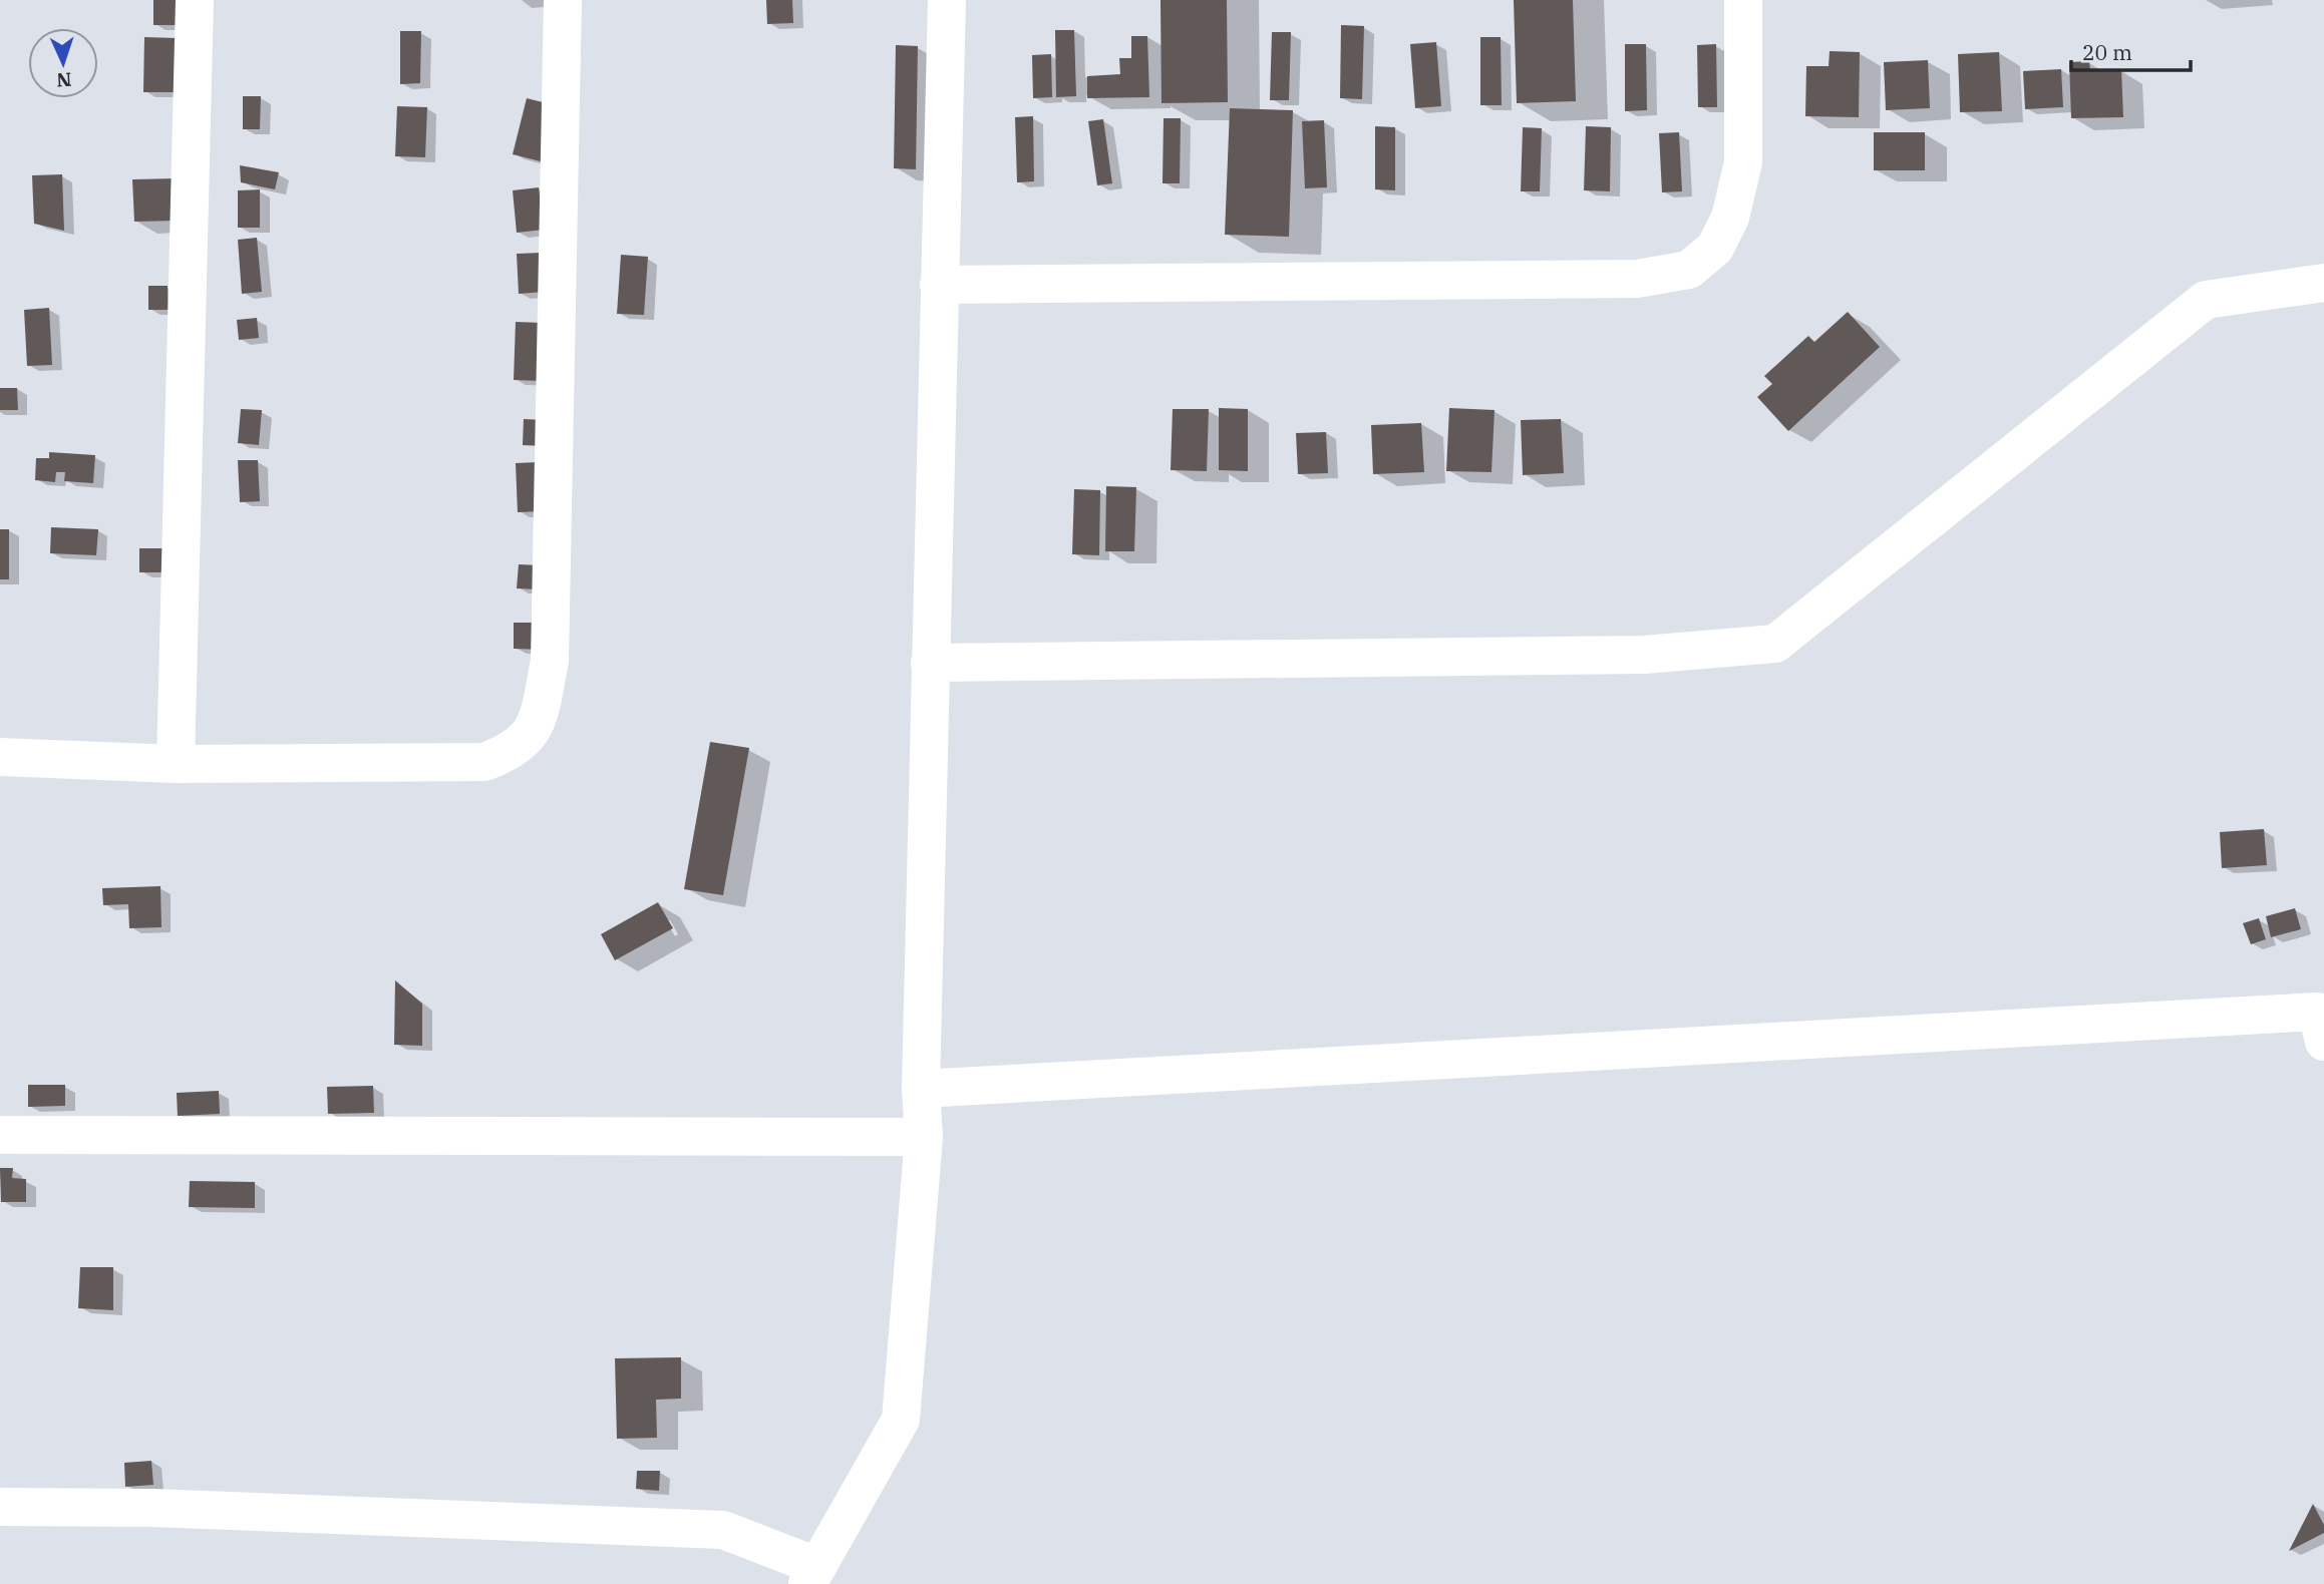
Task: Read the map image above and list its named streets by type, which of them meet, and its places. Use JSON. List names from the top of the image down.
{
  "scale_bar": "20 m",
  "north": "bottom"
}
